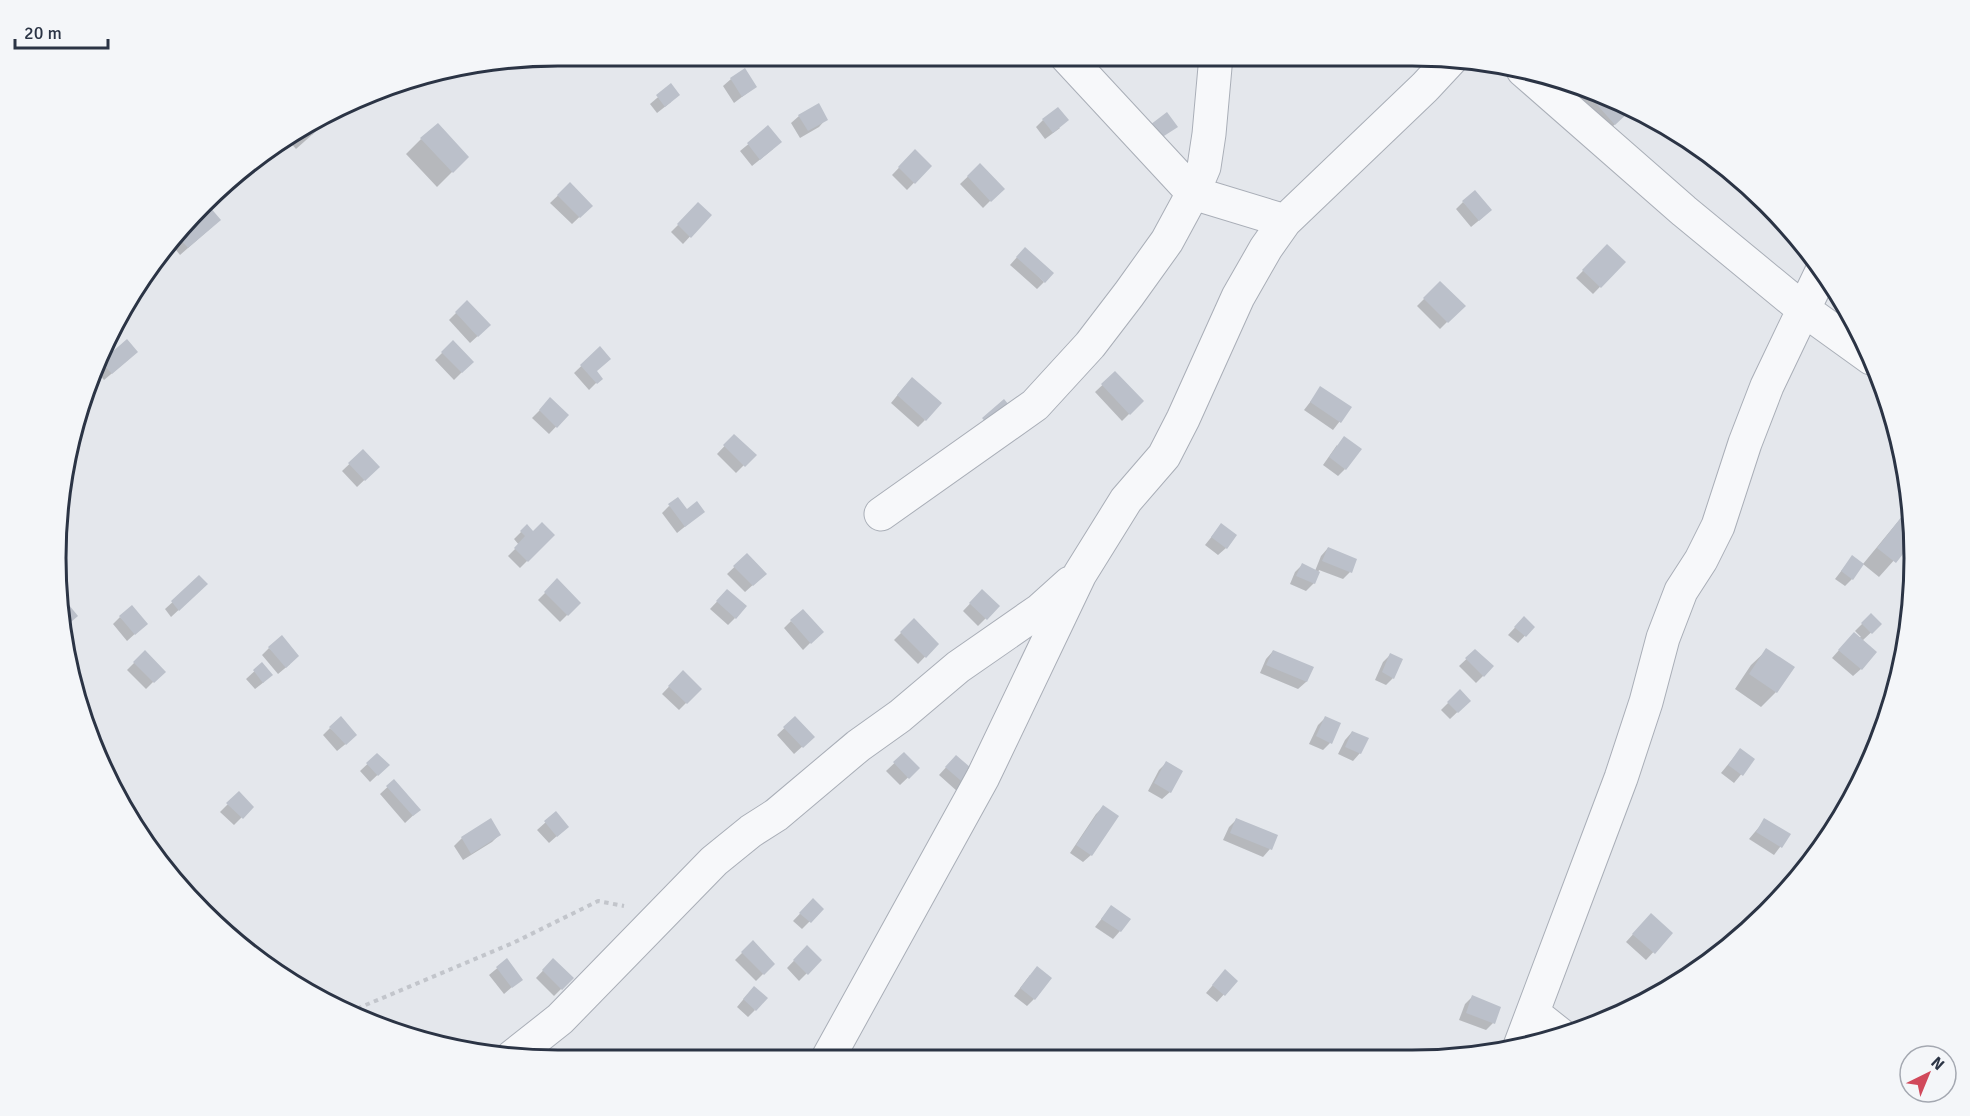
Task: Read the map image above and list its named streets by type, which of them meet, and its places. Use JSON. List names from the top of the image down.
{
  "scale_bar": "20 m",
  "north": "top right"
}
